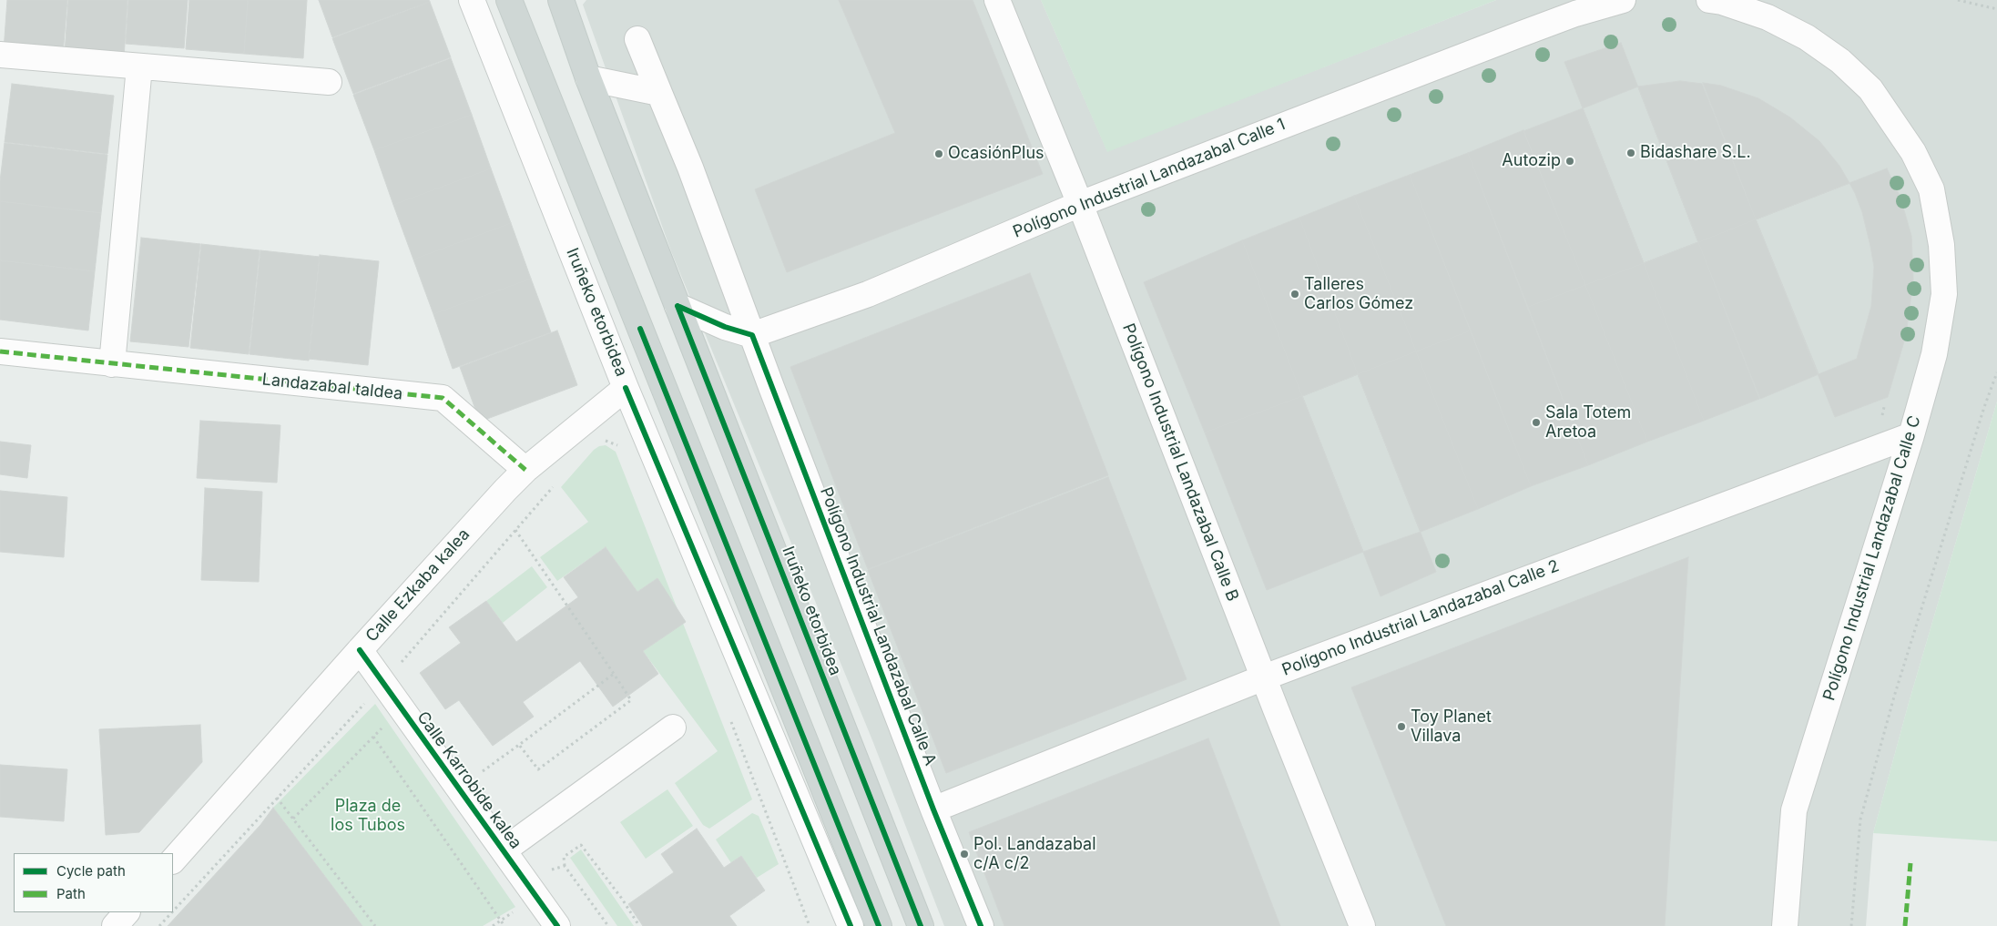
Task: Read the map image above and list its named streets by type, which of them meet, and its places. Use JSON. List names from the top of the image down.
{
  "streets": {
    "main road": ["Iruñeko etorbidea"],
    "street": [
      "Polígono Industrial Landazabal Calle 1",
      "Landazabal taldea",
      "Polígono Industrial Landazabal Calle B",
      "Polígono Industrial Landazabal Calle C",
      "Calle Ezkaba kalea",
      "Polígono Industrial Landazabal Calle 2",
      "Polígono Industrial Landazabal Calle A",
      "Calle Karrobide kalea"
    ]
  },
  "crossings": [
    ["Polígono Industrial Landazabal Calle 1", "Polígono Industrial Landazabal Calle B"],
    ["Polígono Industrial Landazabal Calle 1", "Polígono Industrial Landazabal Calle A"],
    ["Iruñeko etorbidea", "Calle Ezkaba kalea"],
    ["Landazabal taldea", "Calle Ezkaba kalea"],
    ["Polígono Industrial Landazabal Calle B", "Polígono Industrial Landazabal Calle 2"],
    ["Polígono Industrial Landazabal Calle C", "Polígono Industrial Landazabal Calle 2"],
    ["Calle Ezkaba kalea", "Calle Karrobide kalea"],
    ["Polígono Industrial Landazabal Calle 2", "Polígono Industrial Landazabal Calle A"]
  ],
  "parks": ["Plaza de los Tubos"],
  "places": [
    "Bidashare S.L.",
    "OcasiónPlus",
    "Autozip",
    "Talleres Carlos Gómez",
    "Sala Totem Aretoa",
    "Toy Planet Villava",
    "Pol. Landazabal c/A c/2"
  ],
  "legend": ["Cycle path", "Path"]
}
